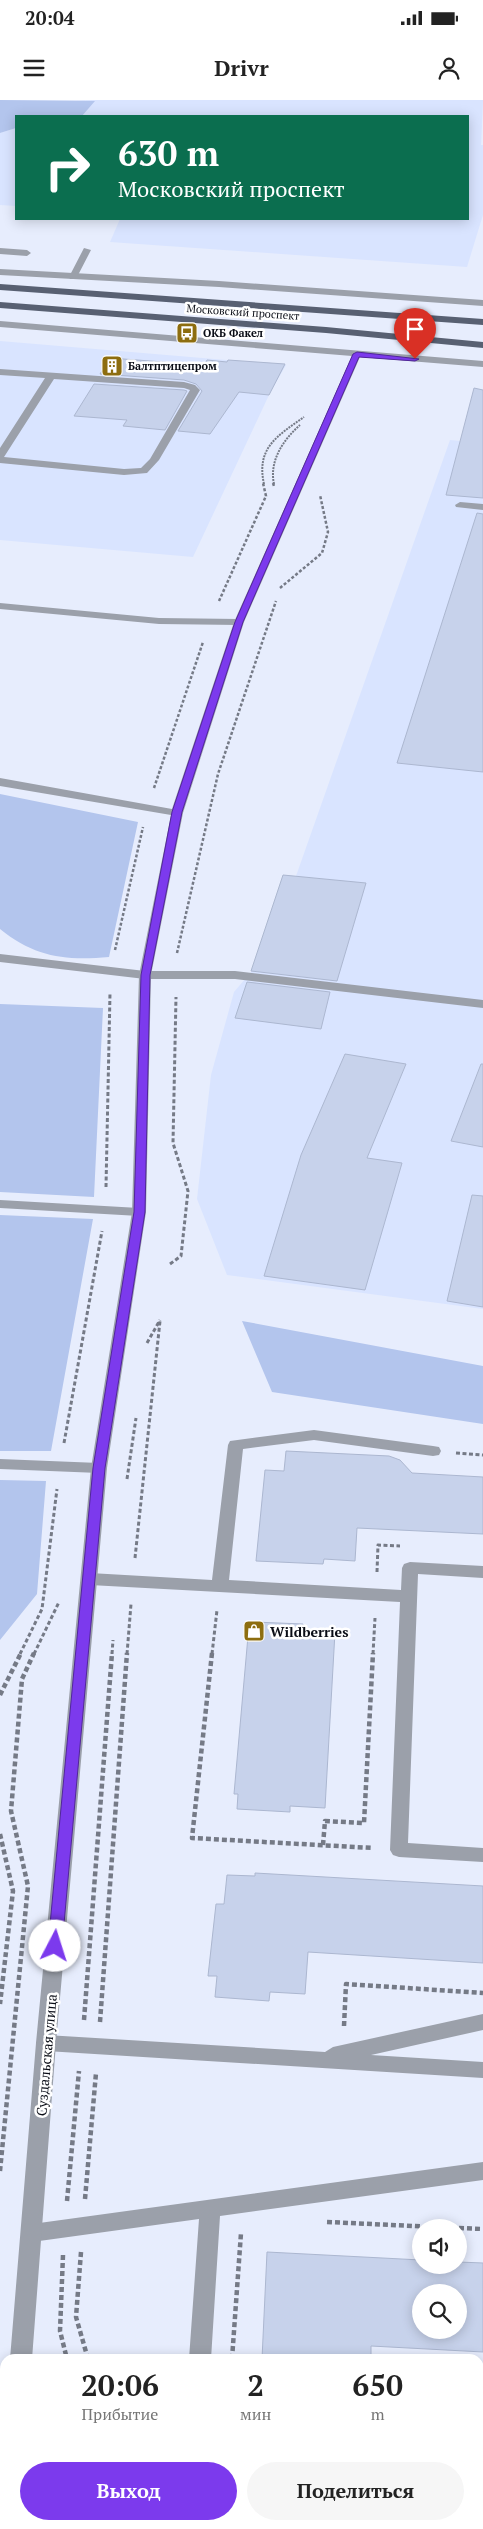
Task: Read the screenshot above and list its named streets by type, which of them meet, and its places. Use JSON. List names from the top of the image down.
{
  "streets": {
    "main road": ["Московский проспект"],
    "street": ["Суздальская улица"]
  },
  "places": {
    "bus stop": ["ОКБ Факел"],
    "building": ["Балтптицепром"],
    "shop": ["Wildberries"]
  },
  "page": {
    "status": "20:04",
    "header": "Drivr",
    "turn": ["630 m", "Московский проспект"],
    "eta": [
      "20:06",
      "Прибытие",
      "2",
      "мин",
      "650",
      "m"
    ],
    "buttons": ["Выход", "Поделиться"]
  }
}
